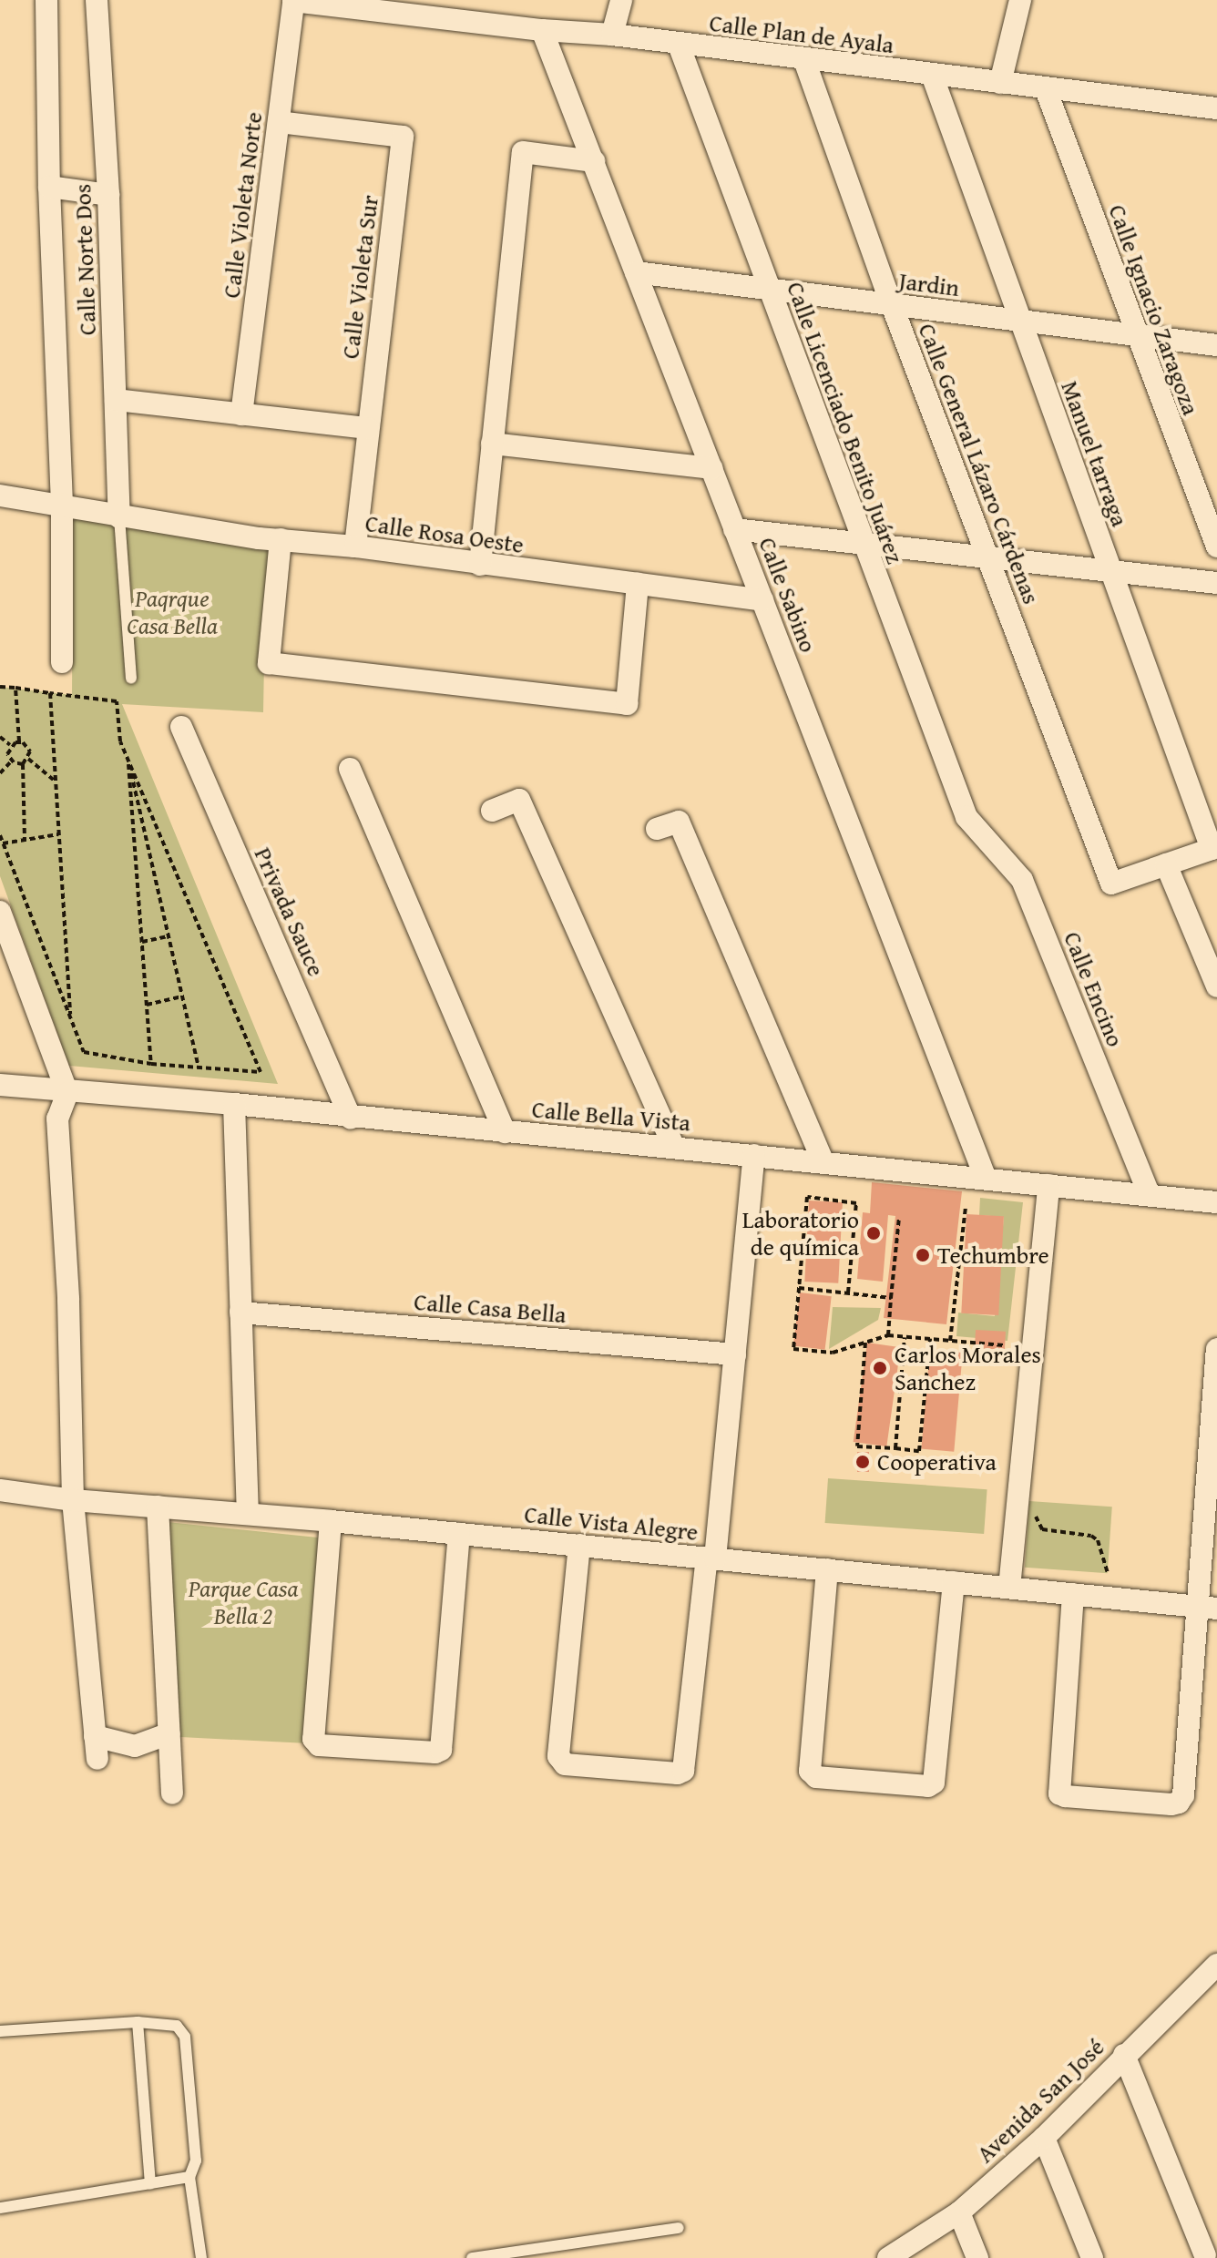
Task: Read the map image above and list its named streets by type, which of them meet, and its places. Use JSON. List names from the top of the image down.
{
  "streets": {
    "street": [
      "Calle Plan de Ayala",
      "Calle Violeta Norte",
      "Calle Norte Dos",
      "Calle Violeta Sur",
      "Jardin",
      "Calle Ignacio Zaragoza",
      "Calle Licenciado Benito Juárez",
      "Manuel tarraga",
      "Calle General Lázaro Cárdenas",
      "Calle Rosa Oeste",
      "Calle Sabino",
      "Privada Sauce",
      "Calle Encino",
      "Calle Bella Vista",
      "Calle Casa Bella",
      "Calle Vista Alegre",
      "Avenida San José"
    ]
  },
  "crossings": [
    ["Calle Plan de Ayala", "Calle Violeta Norte"],
    ["Calle Plan de Ayala", "Calle Ignacio Zaragoza"],
    ["Calle Plan de Ayala", "Calle Licenciado Benito Juárez"],
    ["Calle Plan de Ayala", "Manuel tarraga"],
    ["Calle Plan de Ayala", "Calle General Lázaro Cárdenas"],
    ["Calle Plan de Ayala", "Calle Sabino"],
    ["Calle Violeta Norte", "Calle Violeta Sur"],
    ["Calle Norte Dos", "Calle Rosa Oeste"],
    ["Calle Violeta Sur", "Calle Rosa Oeste"],
    ["Jardin", "Calle Ignacio Zaragoza"],
    ["Jardin", "Calle Licenciado Benito Juárez"],
    ["Jardin", "Manuel tarraga"],
    ["Jardin", "Calle General Lázaro Cárdenas"],
    ["Jardin", "Calle Sabino"],
    ["Calle Licenciado Benito Juárez", "Calle Encino"],
    ["Calle Rosa Oeste", "Calle Sabino"],
    ["Calle Sabino", "Calle Bella Vista"],
    ["Privada Sauce", "Calle Bella Vista"],
    ["Calle Encino", "Calle Bella Vista"]
  ],
  "parks": ["Paqrque Casa Bella", "Parque Casa Bella 2"],
  "places": [
    "Laboratorio de química",
    "Techumbre",
    "Carlos Morales Sanchez",
    "Cooperativa"
  ]
}
